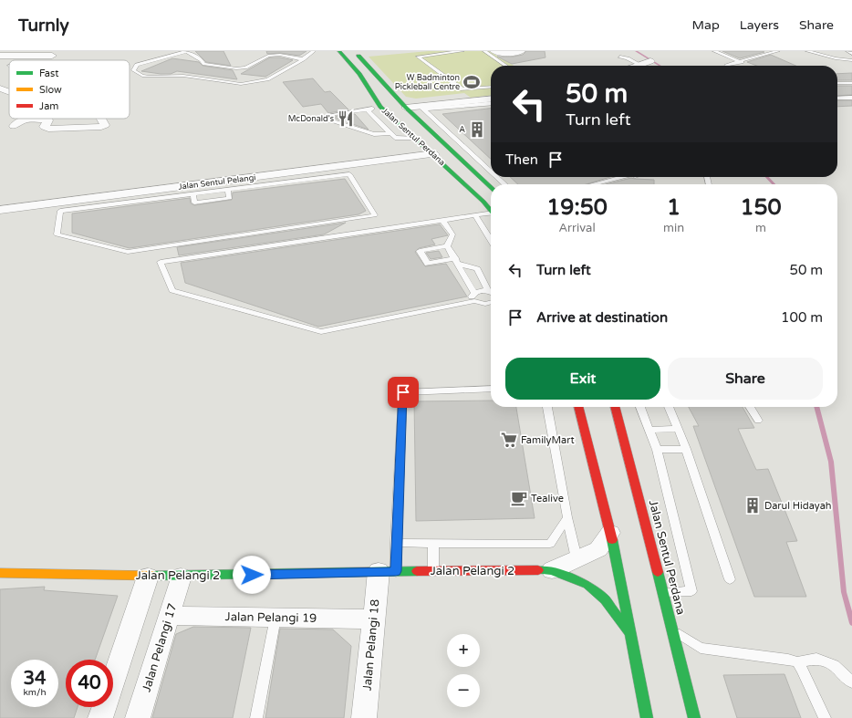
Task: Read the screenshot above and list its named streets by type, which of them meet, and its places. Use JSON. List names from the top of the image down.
{
  "streets": {
    "main road": ["Jalan Sentul Perdana", "Jalan Pelangi 2"],
    "street": [
      "Jalan Sentul Pelangi",
      "Jalan Pelangi 19",
      "Jalan Pelangi 18",
      "Jalan Pelangi 17"
    ]
  },
  "crossings": [
    ["Jalan Sentul Perdana", "Jalan Sentul Pelangi"],
    ["Jalan Pelangi 2", "Jalan Pelangi 18"],
    ["Jalan Pelangi 2", "Jalan Pelangi 17"],
    ["Jalan Pelangi 19", "Jalan Pelangi 18"],
    ["Jalan Pelangi 19", "Jalan Pelangi 17"]
  ],
  "places": {
    "sports": ["W Badminton Pickleball Centre"],
    "restaurant": ["McDonald's"],
    "building": ["A", "Darul Hidayah"],
    "supermarket": ["FamilyMart"],
    "cafe": ["Tealive"]
  },
  "legend": ["Fast", "Slow", "Jam"],
  "page": {
    "header": "Turnly",
    "nav": ["Map", "Layers", "Share"],
    "turn": ["50 m", "Turn left"],
    "then": "Then",
    "eta": [
      "19:50",
      "Arrival",
      "1",
      "min",
      "150",
      "m"
    ],
    "list": [
      {
        "name": "Turn left",
        "value": "50 m"
      },
      {
        "name": "Arrive at destination",
        "value": "100 m"
      }
    ],
    "buttons": ["Exit", "Share"],
    "map_buttons": ["+", "−"],
    "speed": "34 km/h",
    "limit": "40"
  }
}
